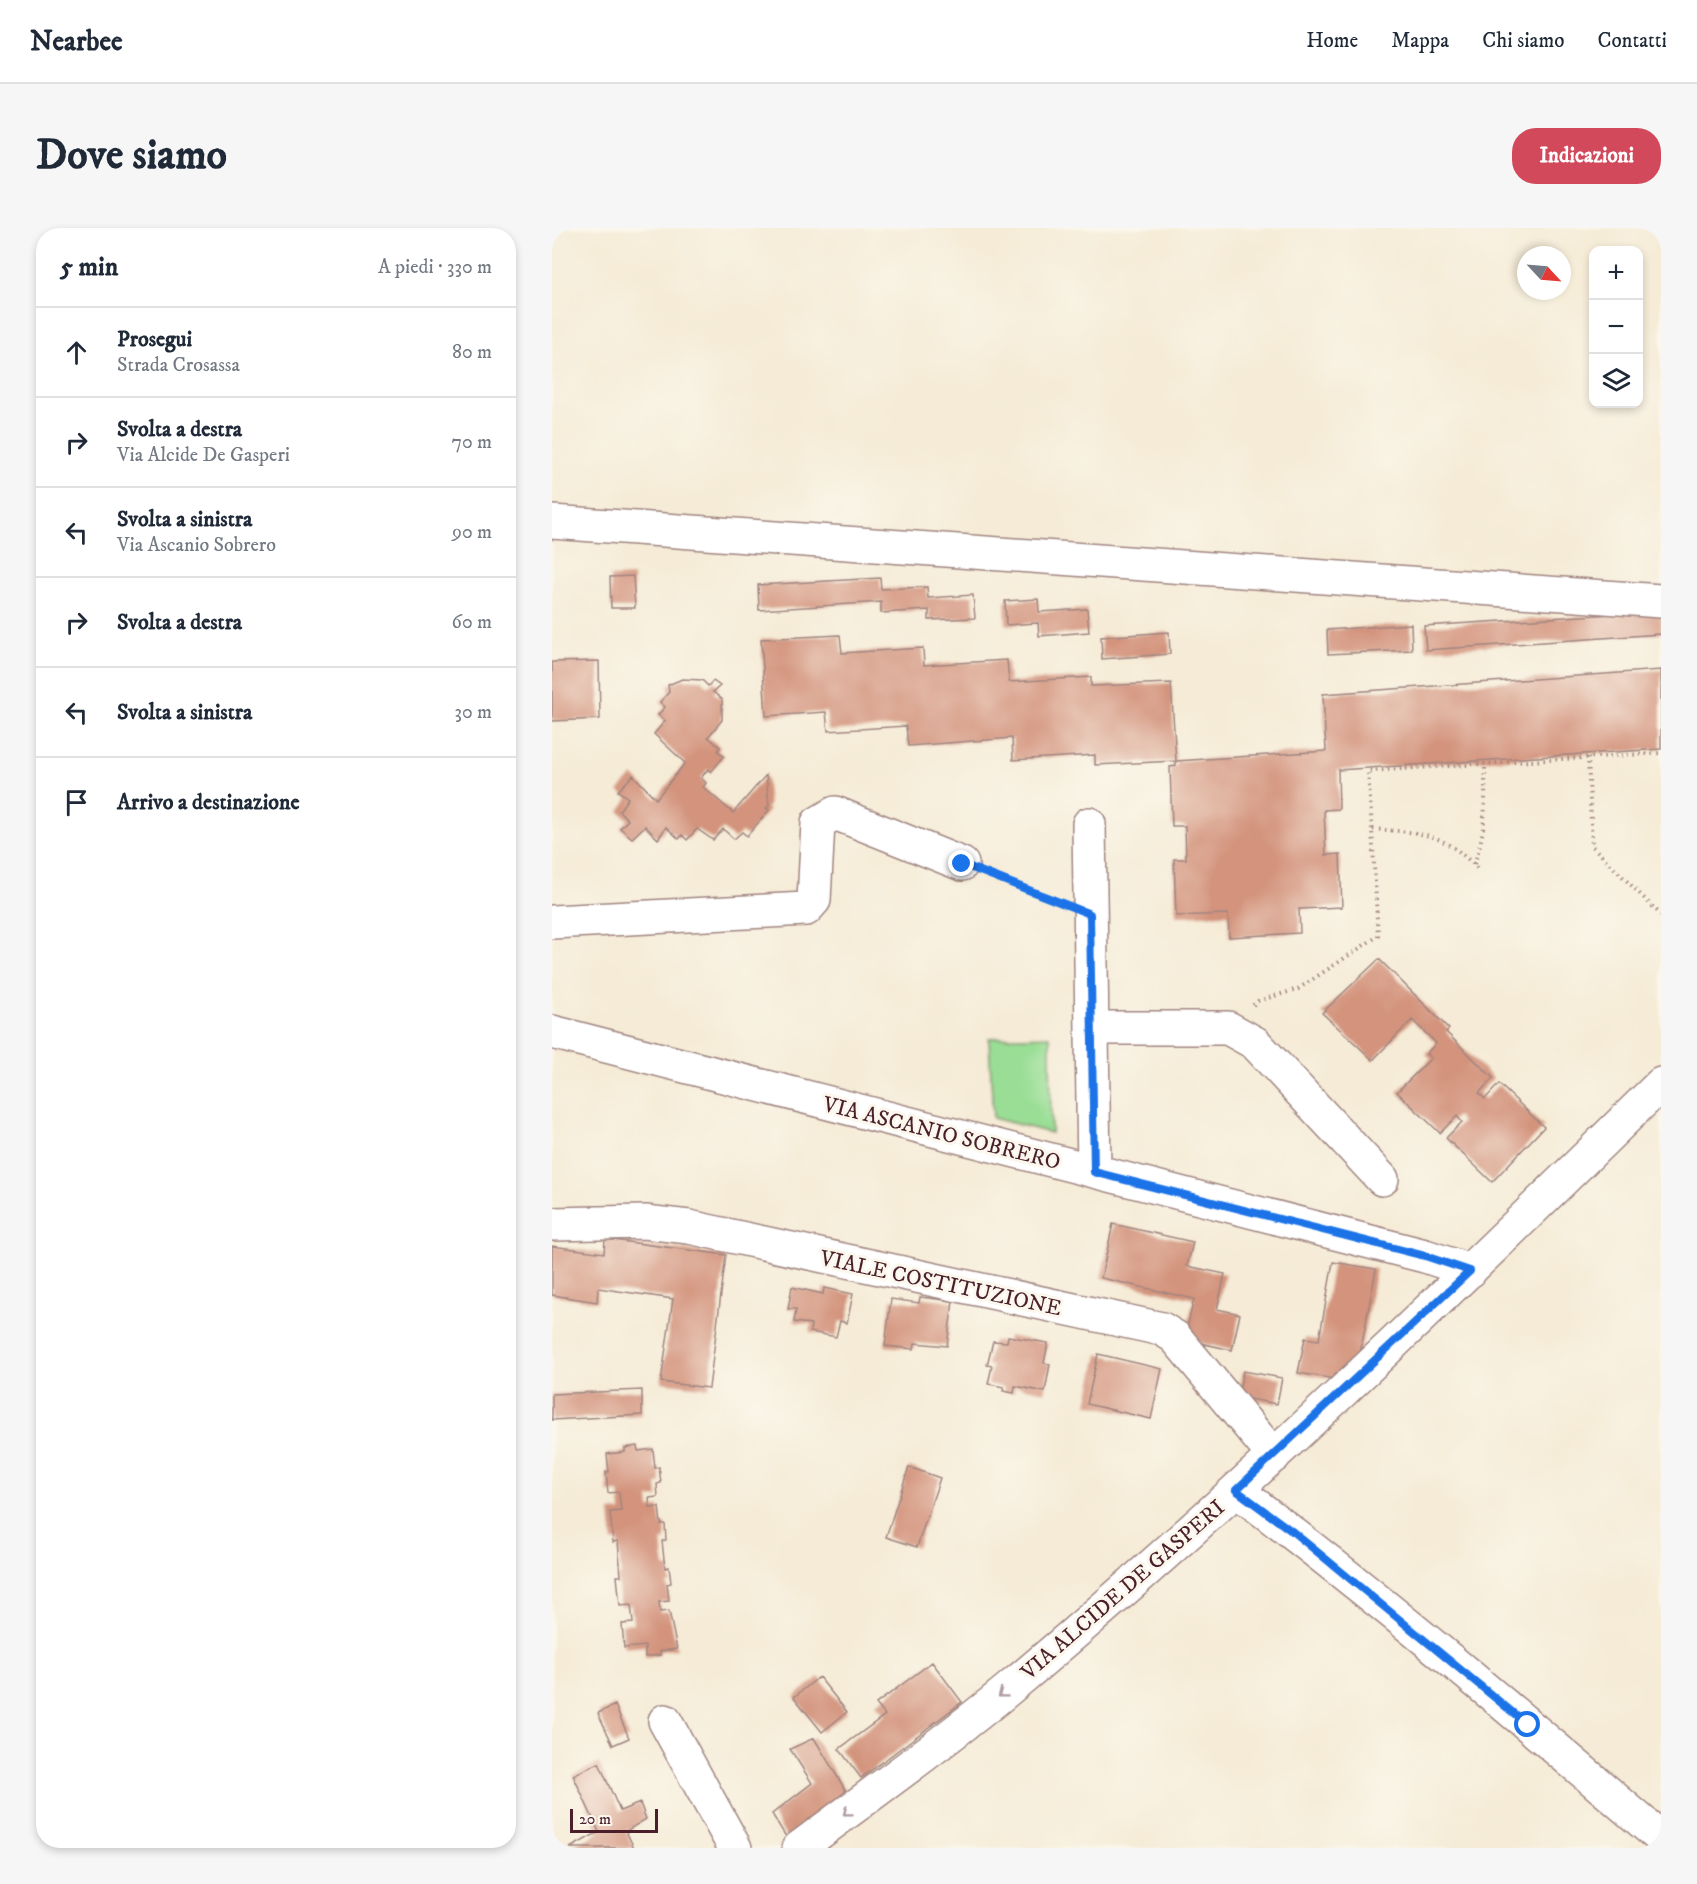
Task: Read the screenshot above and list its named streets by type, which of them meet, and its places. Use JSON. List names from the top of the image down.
{
  "streets": {
    "street": ["VIA ASCANIO SOBRERO", "VIALE COSTITUZIONE", "VIA ALCIDE DE GASPERI"]
  },
  "crossings": [
    ["VIA ASCANIO SOBRERO", "VIA ALCIDE DE GASPERI"],
    ["VIALE COSTITUZIONE", "VIA ALCIDE DE GASPERI"]
  ],
  "one_way": ["VIA ALCIDE DE GASPERI"],
  "scale_bar": "20 m",
  "north": "bottom right",
  "page": {
    "header": "Nearbee",
    "nav": [
      "Home",
      "Mappa",
      "Chi siamo",
      "Contatti"
    ],
    "buttons": "Indicazioni",
    "title": "Dove siamo",
    "heading": ["5 min", "A piedi · 330 m"],
    "map_buttons": ["+", "−"],
    "list": [
      ["Prosegui", "Strada Crosassa", "80 m"],
      ["Svolta a destra", "Via Alcide De Gasperi", "70 m"],
      ["Svolta a sinistra", "Via Ascanio Sobrero", "90 m"],
      ["Svolta a destra", "60 m"],
      ["Svolta a sinistra", "30 m"],
      "Arrivo a destinazione"
    ],
    "scale": "20 m"
  }
}
